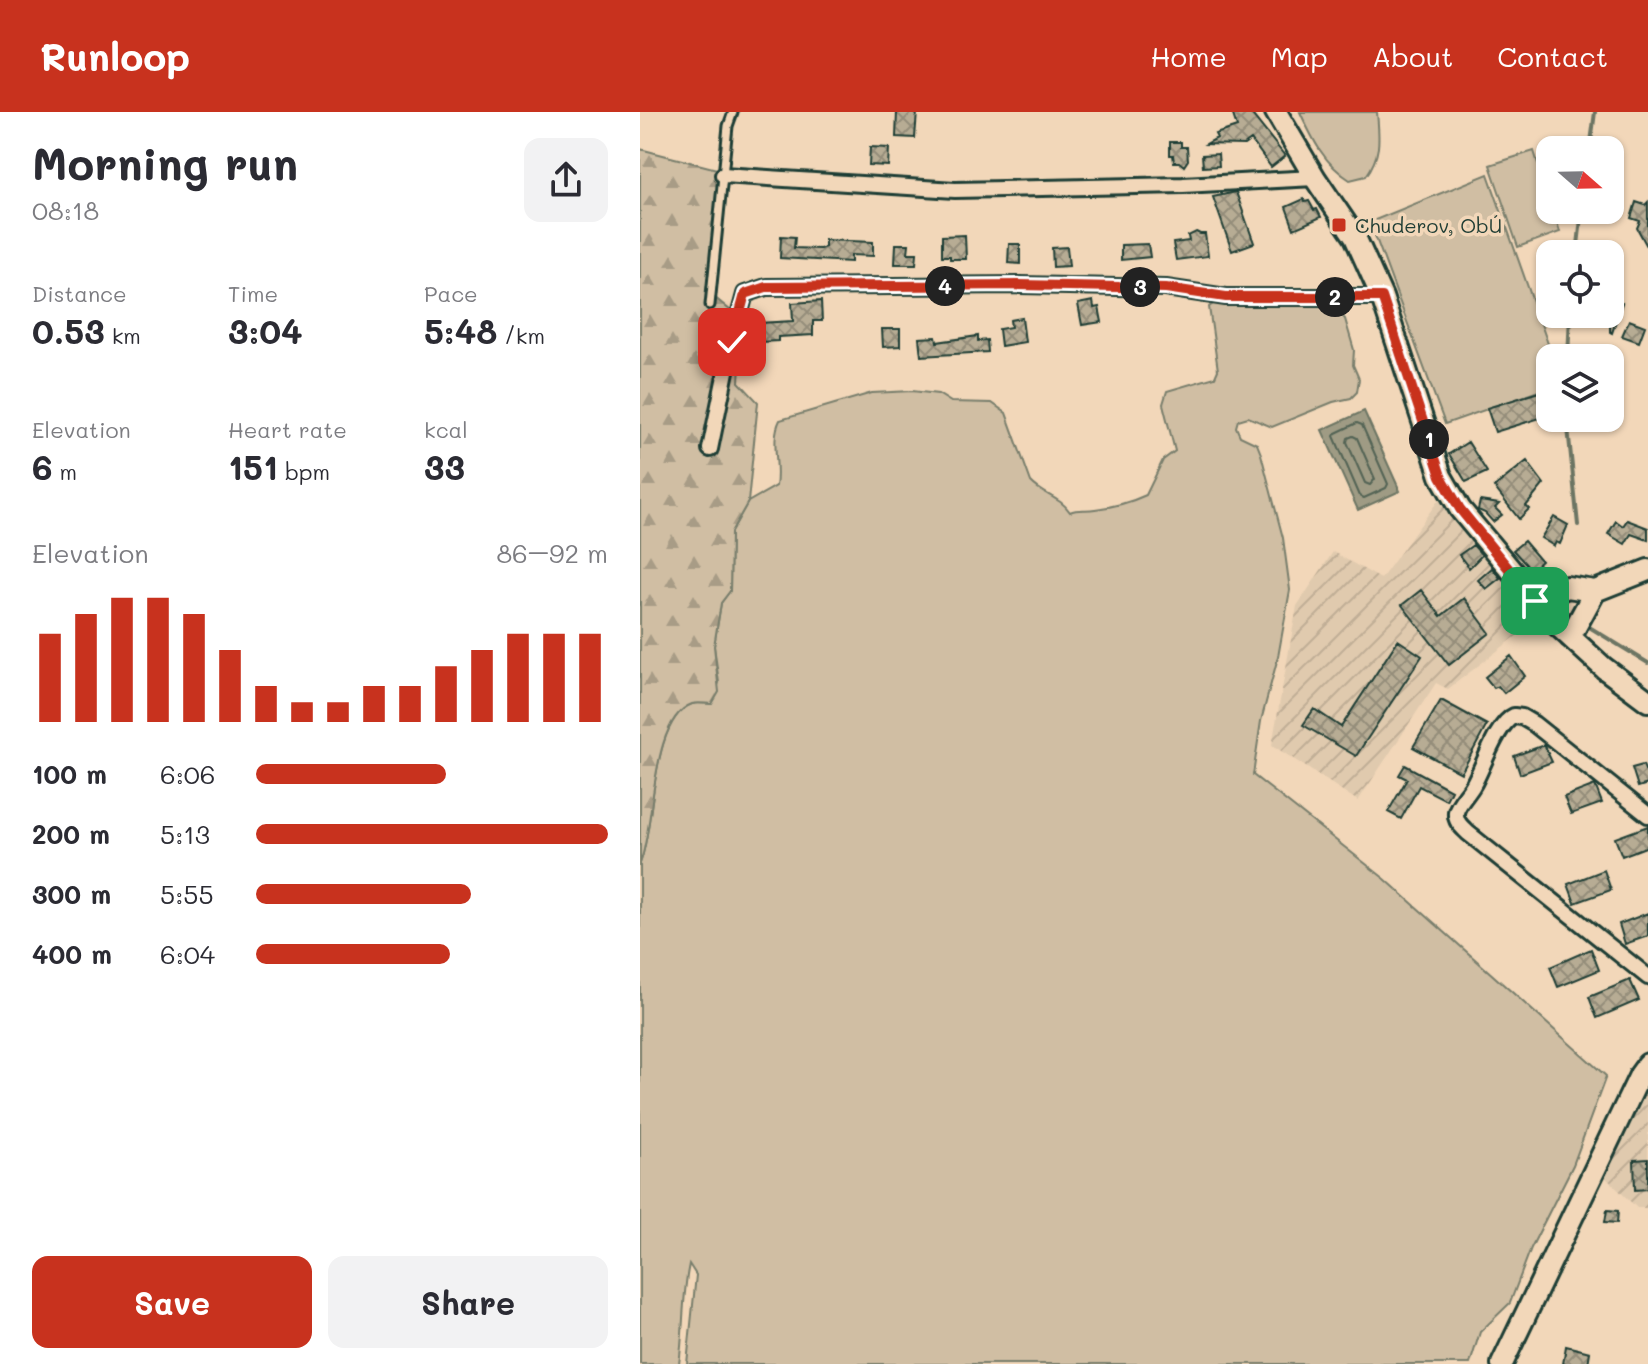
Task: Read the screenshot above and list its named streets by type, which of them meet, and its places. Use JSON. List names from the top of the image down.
{
  "places": {
    "transit": ["Chuderov, ObÚ"]
  },
  "north": "right",
  "page": {
    "header": "Runloop",
    "nav": [
      "Home",
      "Map",
      "About",
      "Contact"
    ],
    "heading": ["Morning run", "08:18"],
    "stats": [
      ["Distance", "0.53 km"],
      ["Time", "3:04"],
      ["Pace", "5:48 /km"],
      ["Elevation", "6 m"],
      ["Heart rate", "151 bpm"],
      ["kcal", "33"]
    ],
    "pins": [
      "4",
      "3",
      "2",
      "1"
    ],
    "chart": ["Elevation", "86–92 m"],
    "list": [
      {
        "name": "100 m",
        "note": "6:06"
      },
      {
        "name": "200 m",
        "note": "5:13"
      },
      {
        "name": "300 m",
        "note": "5:55"
      },
      {
        "name": "400 m",
        "note": "6:04"
      }
    ],
    "buttons": ["Save", "Share"]
  }
}
